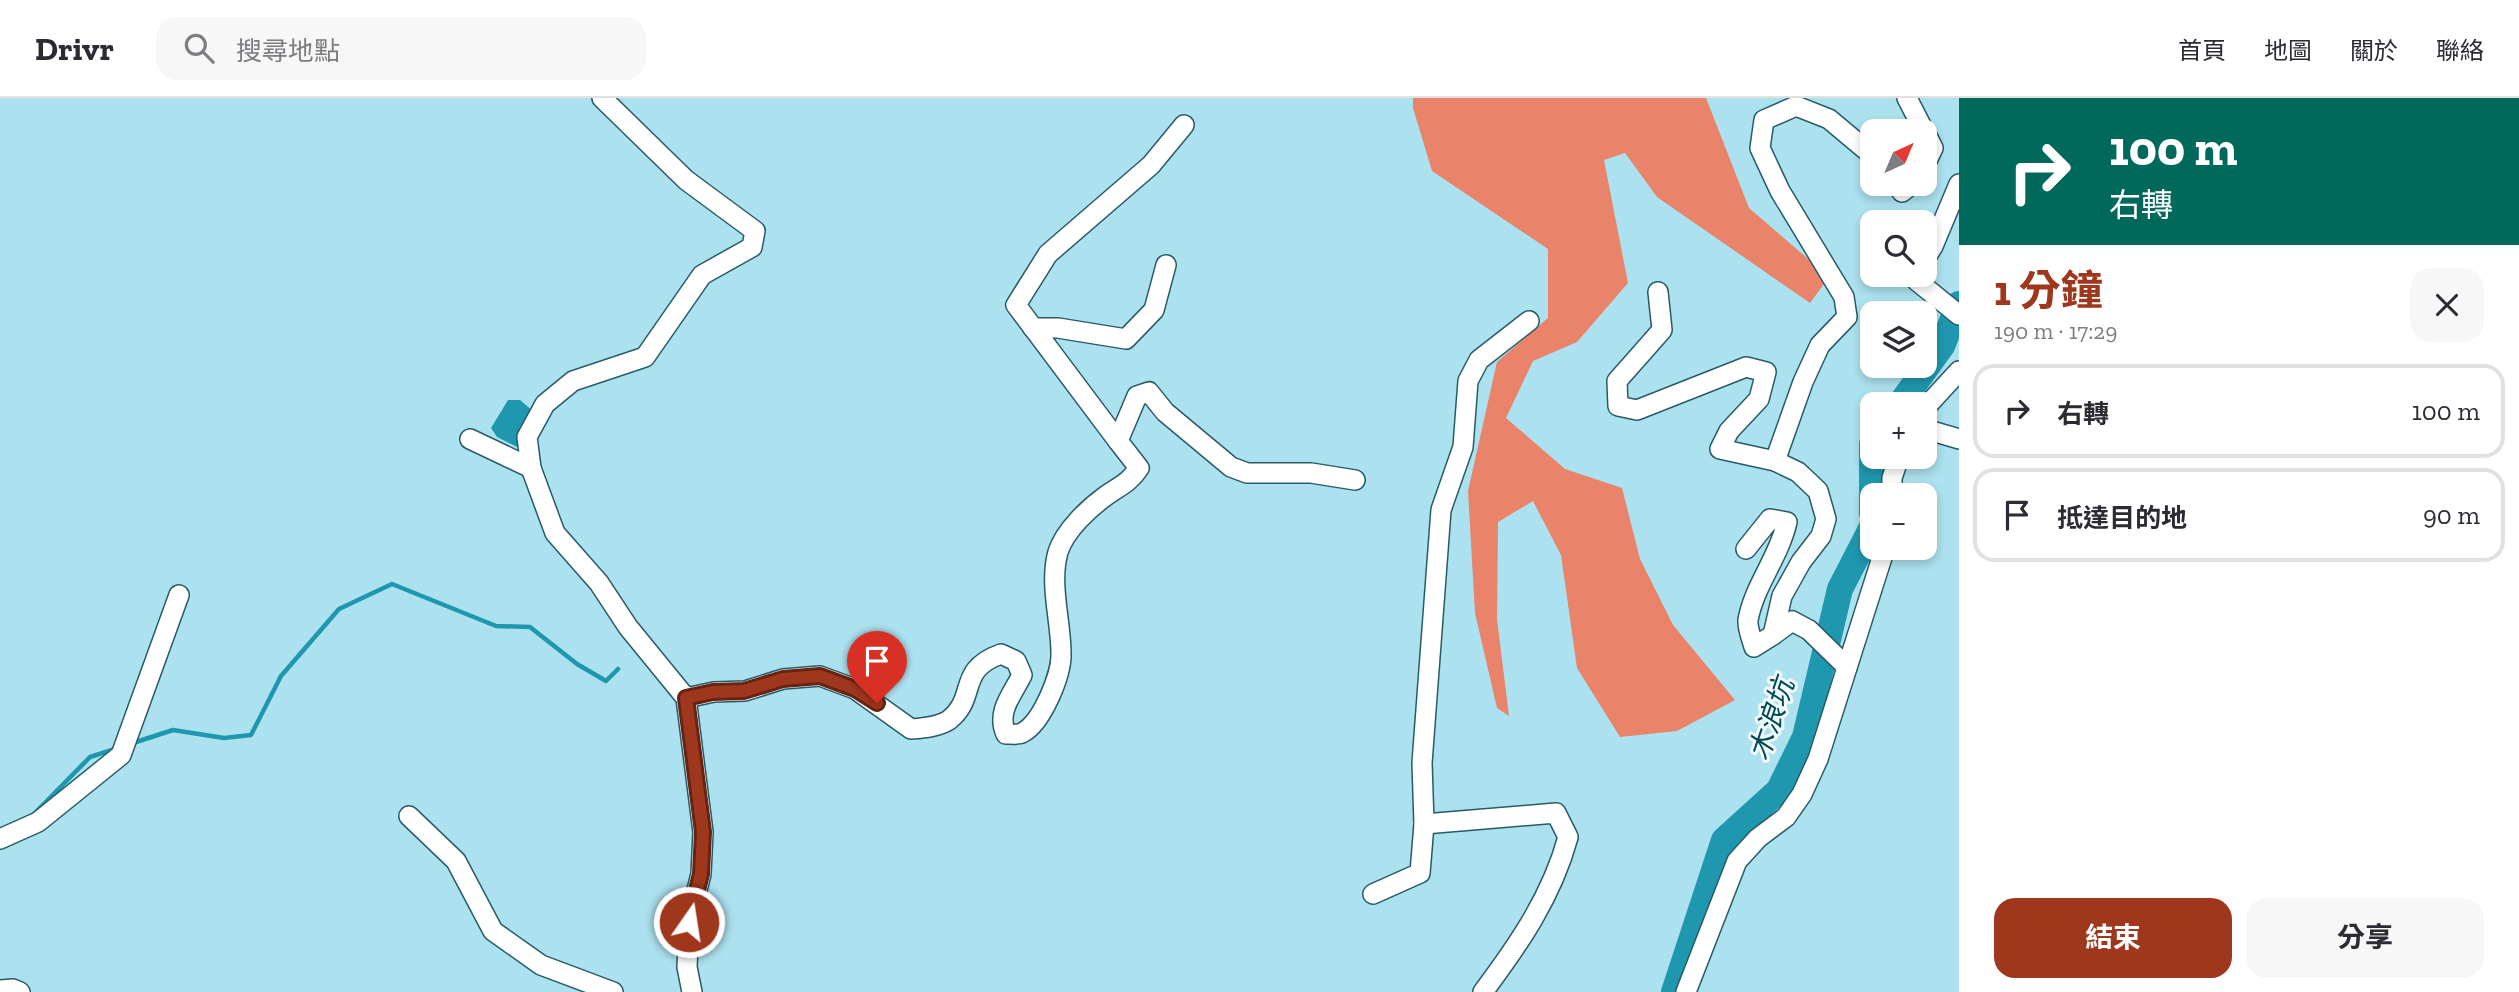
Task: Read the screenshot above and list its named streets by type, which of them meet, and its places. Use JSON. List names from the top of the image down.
{
  "water": ["木浪坑"],
  "north": "top right",
  "page": {
    "header": "Drivr",
    "search": "搜尋地點",
    "nav": [
      "首頁",
      "地圖",
      "關於",
      "聯絡"
    ],
    "turn": ["100 m", "右轉"],
    "map_buttons": ["+", "−"],
    "heading": ["1 分鐘", "190 m · 17:29"],
    "list": [
      {
        "name": "右轉",
        "value": "100 m"
      },
      {
        "name": "抵達目的地",
        "value": "90 m"
      }
    ],
    "buttons": ["結束", "分享"]
  }
}
